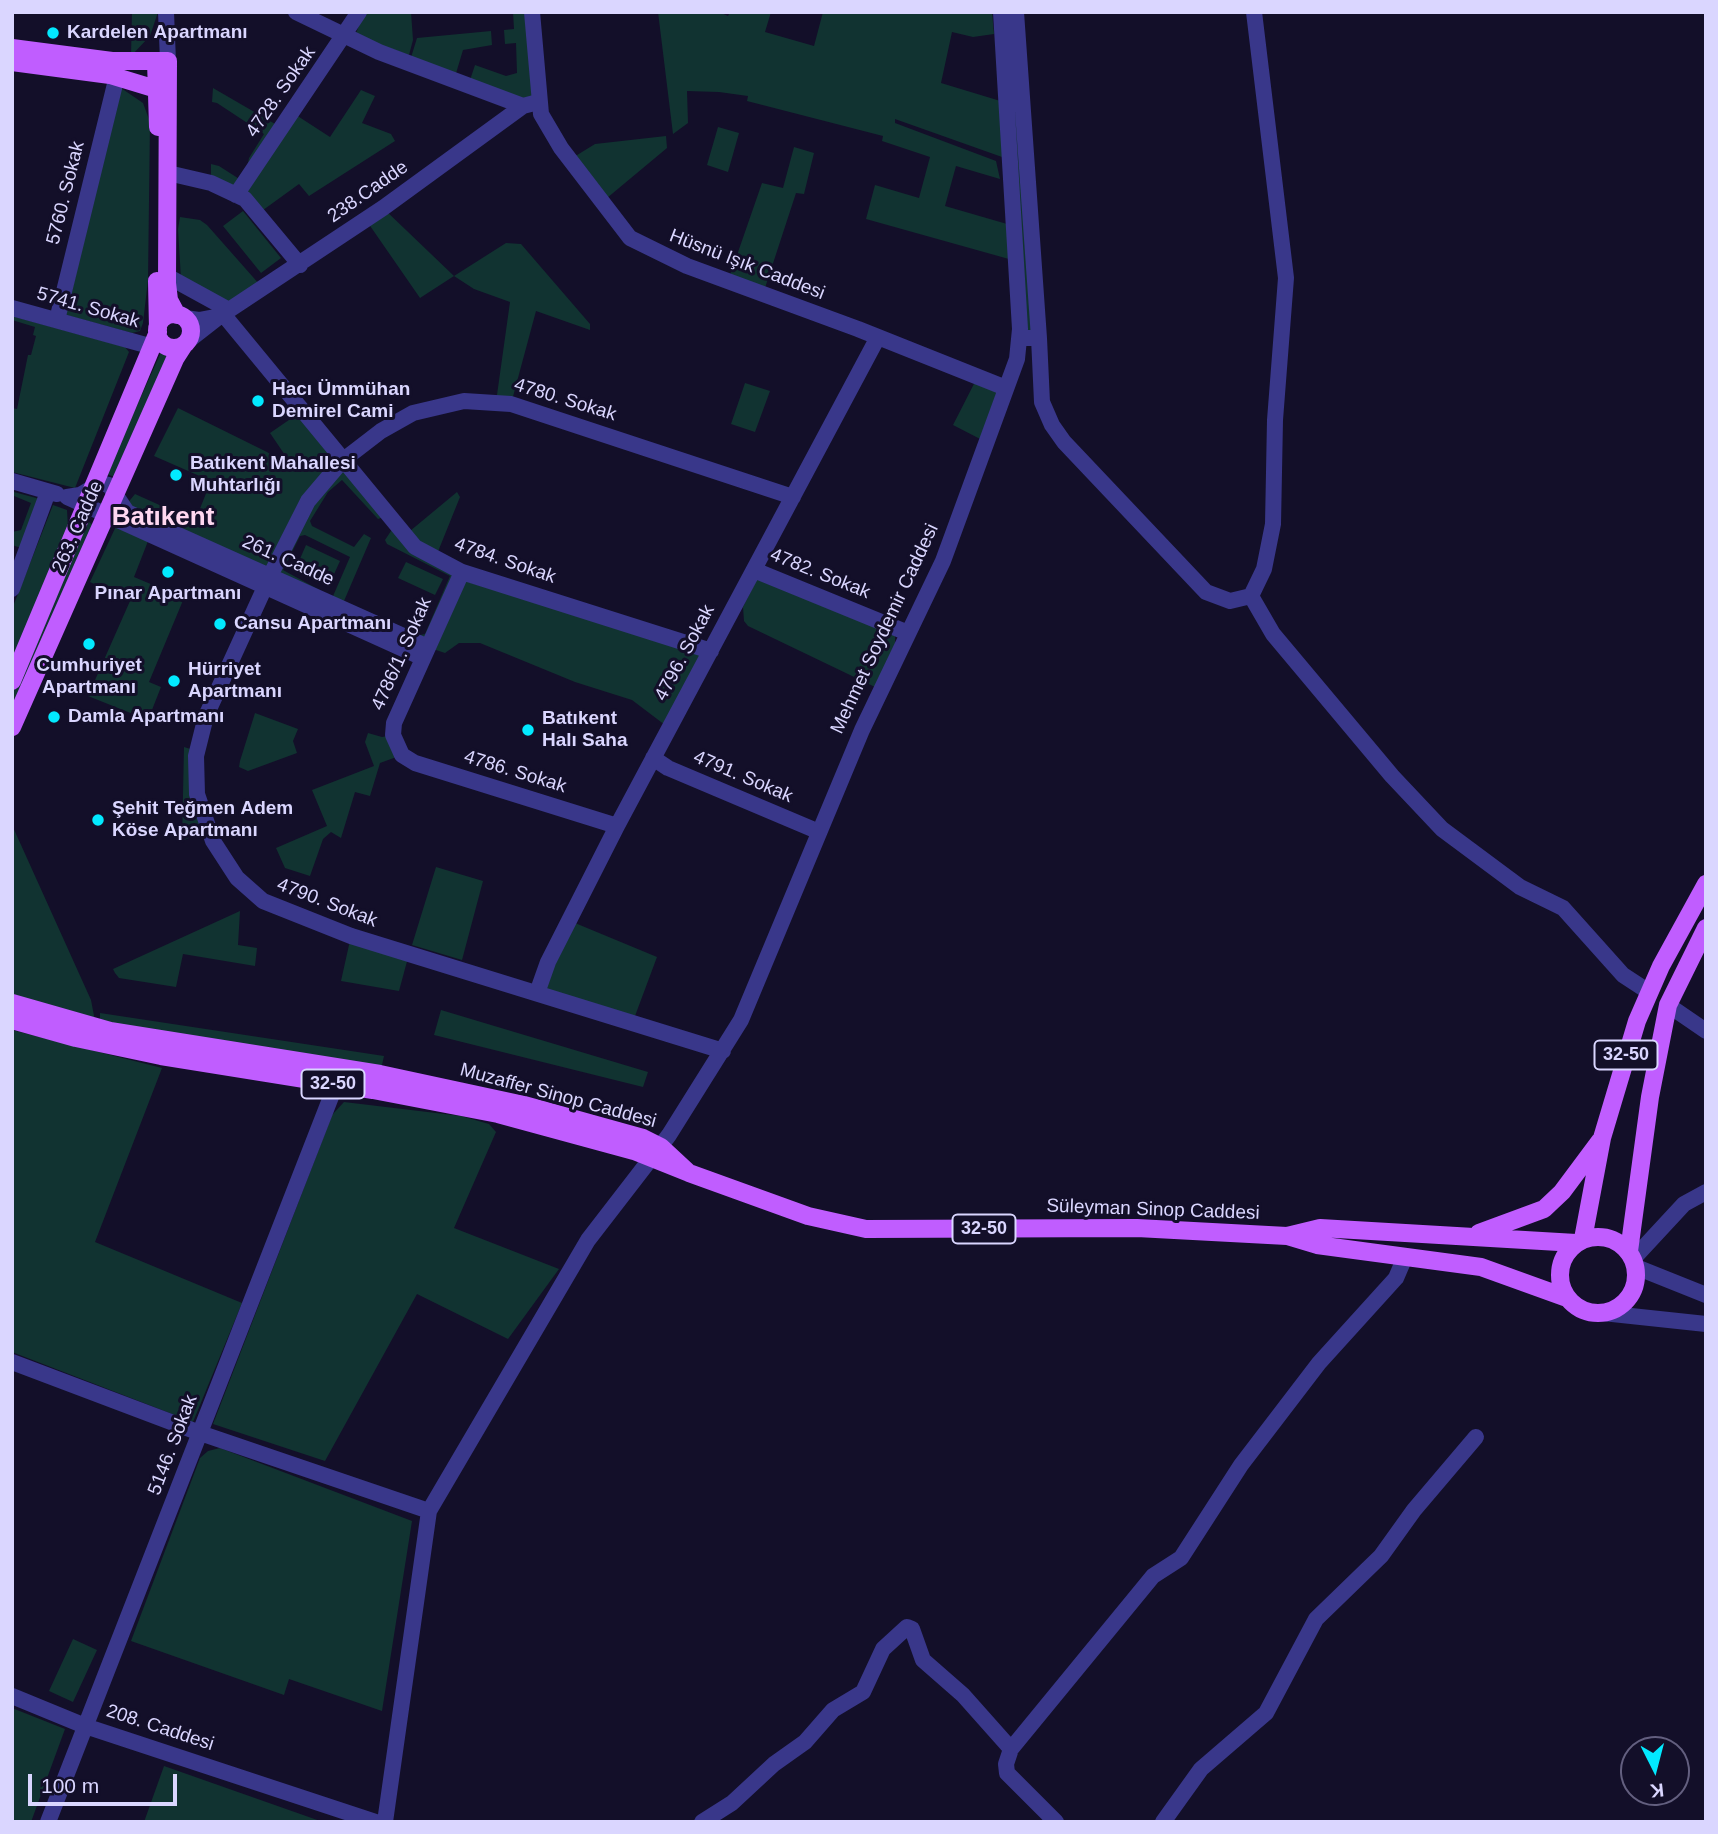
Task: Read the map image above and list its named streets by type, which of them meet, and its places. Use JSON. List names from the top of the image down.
{
  "streets": {
    "main road": [
      "263. Cadde",
      "32-50",
      "Muzaffer Sinop Caddesi",
      "Süleyman Sinop Caddesi"
    ],
    "street": [
      "4728. Sokak",
      "238.Cadde",
      "5760. Sokak",
      "Hüsnü Işık Caddesi",
      "5741. Sokak",
      "4780. Sokak",
      "261. Cadde",
      "4784. Sokak",
      "4782. Sokak",
      "Mehmet Soydemir Caddesi",
      "4796. Sokak",
      "4786/1. Sokak",
      "4786. Sokak",
      "4791. Sokak",
      "4790. Sokak",
      "5146. Sokak",
      "208. Caddesi"
    ]
  },
  "crossings": [
    ["238.Cadde", "Hüsnü Işık Caddesi"],
    ["238.Cadde", "5741. Sokak"],
    ["238.Cadde", "263. Cadde"],
    ["238.Cadde", "4784. Sokak"],
    ["5760. Sokak", "5741. Sokak"],
    ["Hüsnü Işık Caddesi", "Mehmet Soydemir Caddesi"],
    ["Hüsnü Işık Caddesi", "4796. Sokak"],
    ["5741. Sokak", "263. Cadde"],
    ["4780. Sokak", "261. Cadde"],
    ["4780. Sokak", "4784. Sokak"],
    ["4780. Sokak", "4796. Sokak"],
    ["4780. Sokak", "4790. Sokak"],
    ["263. Cadde", "261. Cadde"],
    ["261. Cadde", "4786/1. Sokak"],
    ["261. Cadde", "4790. Sokak"],
    ["4784. Sokak", "4796. Sokak"],
    ["4784. Sokak", "4786/1. Sokak"],
    ["4782. Sokak", "Mehmet Soydemir Caddesi"],
    ["4782. Sokak", "4796. Sokak"],
    ["Mehmet Soydemir Caddesi", "4791. Sokak"],
    ["Mehmet Soydemir Caddesi", "4790. Sokak"],
    ["Mehmet Soydemir Caddesi", "Muzaffer Sinop Caddesi"],
    ["4796. Sokak", "4786. Sokak"],
    ["4796. Sokak", "4791. Sokak"],
    ["4796. Sokak", "4790. Sokak"],
    ["4786/1. Sokak", "4786. Sokak"],
    ["32-50", "Süleyman Sinop Caddesi"],
    ["Muzaffer Sinop Caddesi", "Süleyman Sinop Caddesi"],
    ["Muzaffer Sinop Caddesi", "5146. Sokak"],
    ["5146. Sokak", "208. Caddesi"]
  ],
  "districts": ["Batıkent"],
  "places": [
    "Kardelen Apartmanı",
    "Hacı Ümmühan Demirel Cami",
    "Batıkent Mahallesi Muhtarlığı",
    "Pınar Apartmanı",
    "Cansu Apartmanı",
    "Cumhuriyet Apartmanı",
    "Hürriyet Apartmanı",
    "Damla Apartmanı",
    "Batıkent Halı Saha",
    "Şehit Teğmen Adem Köse Apartmanı"
  ],
  "scale_bar": "100 m",
  "north": "bottom"
}
